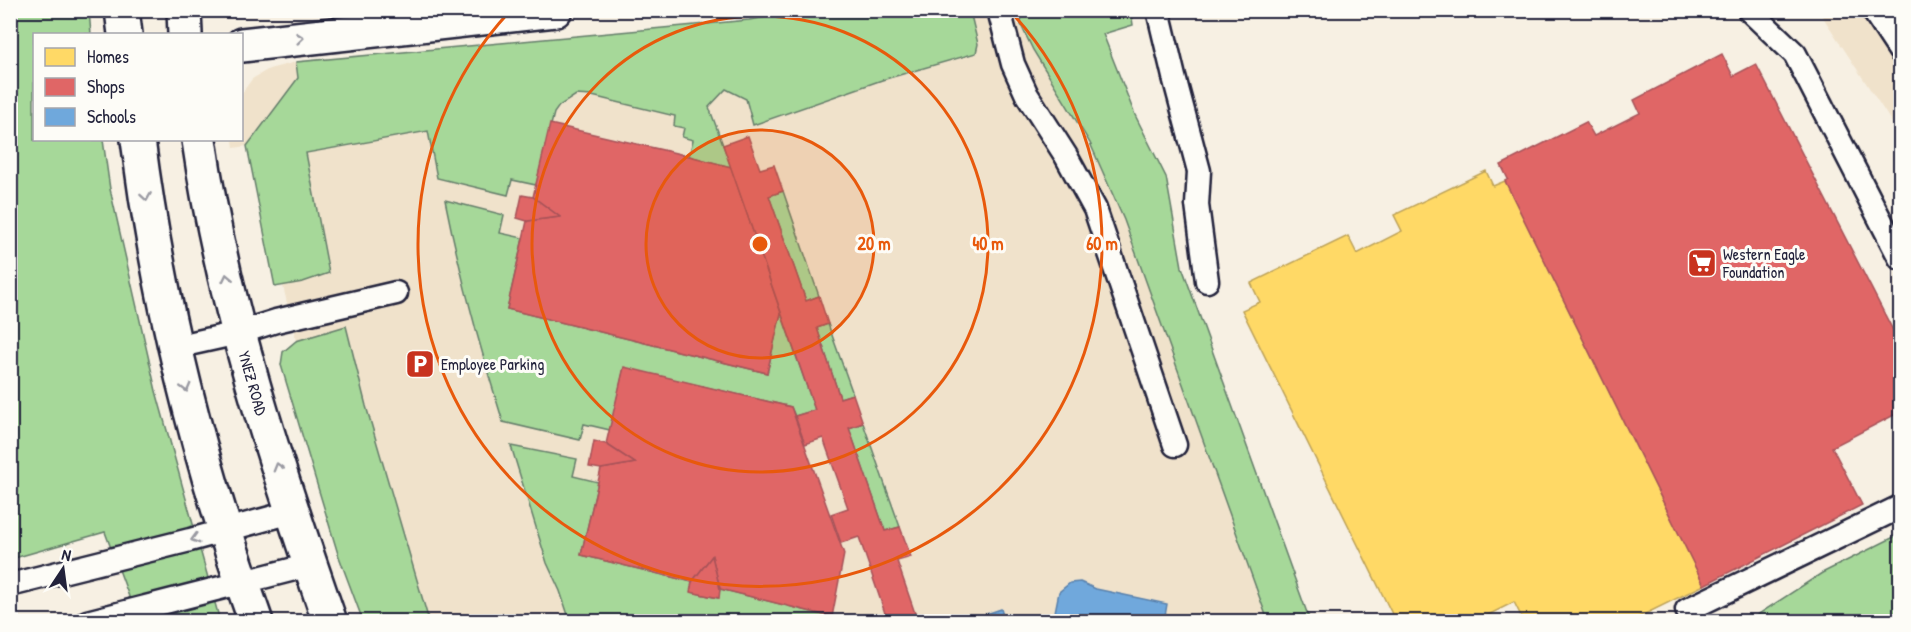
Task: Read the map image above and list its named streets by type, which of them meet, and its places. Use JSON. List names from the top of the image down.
{
  "streets": {
    "main road": ["YNEZ ROAD"]
  },
  "places": {
    "supermarket": ["Western Eagle Foundation"],
    "parking": ["Employee Parking"]
  },
  "legend": ["Homes", "Shops", "Schools"],
  "north": "top",
  "rings": ["20 m", "40 m", "60 m"]
}
